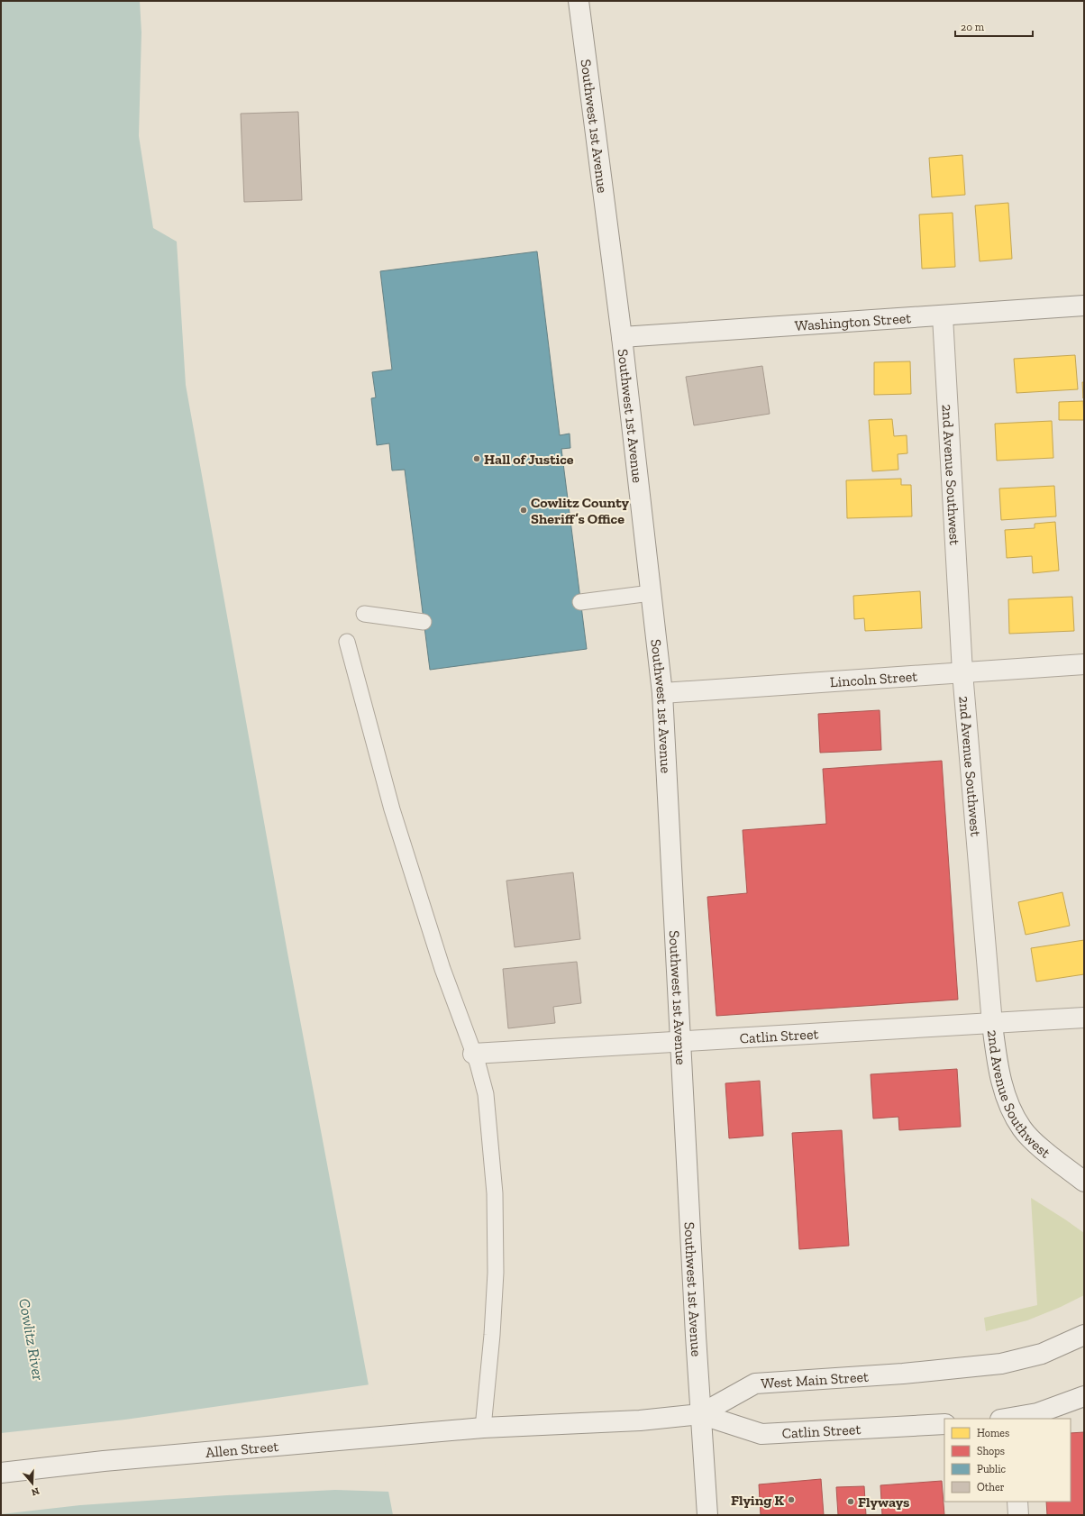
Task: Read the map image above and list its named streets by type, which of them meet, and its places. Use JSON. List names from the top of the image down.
{
  "streets": {
    "main road": [
      "Southwest 1st Avenue",
      "Washington Street",
      "2nd Avenue Southwest",
      "Lincoln Street",
      "Catlin Street",
      "West Main Street",
      "Allen Street"
    ]
  },
  "crossings": [
    ["Southwest 1st Avenue", "Washington Street"],
    ["Southwest 1st Avenue", "Lincoln Street"],
    ["Southwest 1st Avenue", "Catlin Street"],
    ["Southwest 1st Avenue", "West Main Street"],
    ["Washington Street", "2nd Avenue Southwest"],
    ["2nd Avenue Southwest", "Lincoln Street"],
    ["2nd Avenue Southwest", "Catlin Street"],
    ["Catlin Street", "West Main Street"],
    ["West Main Street", "Allen Street"]
  ],
  "water": ["Cowlitz River"],
  "places": [
    "Hall of Justice",
    "Cowlitz County Sheriff’s Office",
    "Flying K",
    "Flyways"
  ],
  "legend": [
    "Homes",
    "Shops",
    "Public",
    "Other"
  ],
  "scale_bar": "20 m",
  "north": "bottom"
}
